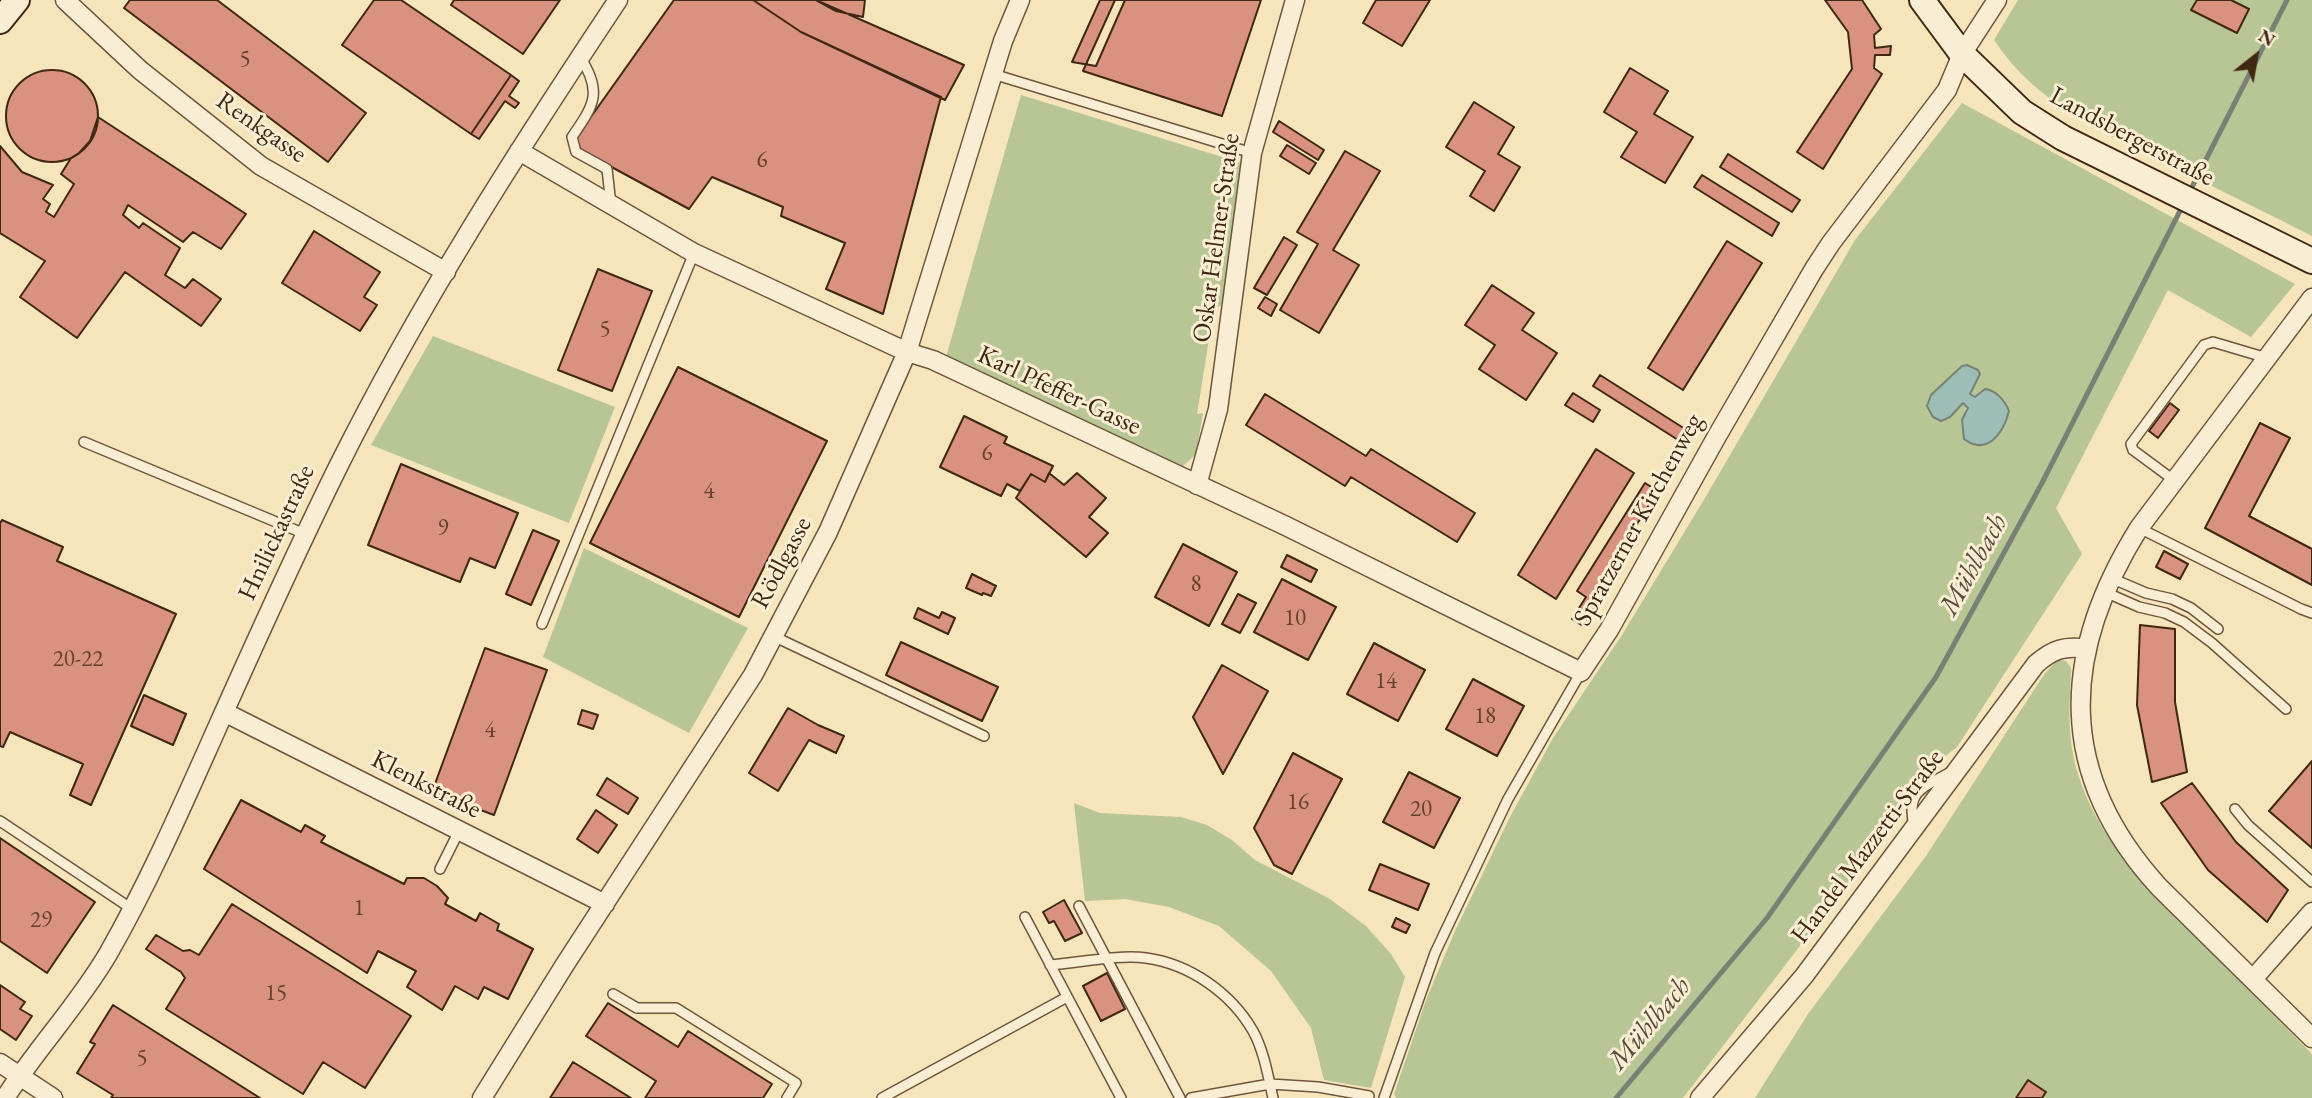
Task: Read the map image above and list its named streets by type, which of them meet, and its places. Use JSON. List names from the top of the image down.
{
  "streets": {
    "street": [
      "Renkgasse",
      "Landsbergerstraße",
      "Oskar Helmer-Straße",
      "Karl Pfeffer-Gasse",
      "Spratzerner Kirchenweg",
      "Hnilickastraße",
      "Rödlgasse",
      "Klenkstraße",
      "Handel Mazzetti-Straße"
    ]
  },
  "crossings": [
    ["Renkgasse", "Hnilickastraße"],
    ["Landsbergerstraße", "Spratzerner Kirchenweg"],
    ["Oskar Helmer-Straße", "Karl Pfeffer-Gasse"],
    ["Karl Pfeffer-Gasse", "Spratzerner Kirchenweg"],
    ["Karl Pfeffer-Gasse", "Hnilickastraße"],
    ["Karl Pfeffer-Gasse", "Rödlgasse"],
    ["Hnilickastraße", "Klenkstraße"],
    ["Rödlgasse", "Klenkstraße"]
  ],
  "water": ["Mühlbach"],
  "house_numbers": [
    "5",
    "6",
    "5",
    "6",
    "4",
    "9",
    "8",
    "10",
    "20-22",
    "14",
    "18",
    "4",
    "16",
    "20",
    "1",
    "29",
    "15",
    "5"
  ],
  "north": "top right"
}
